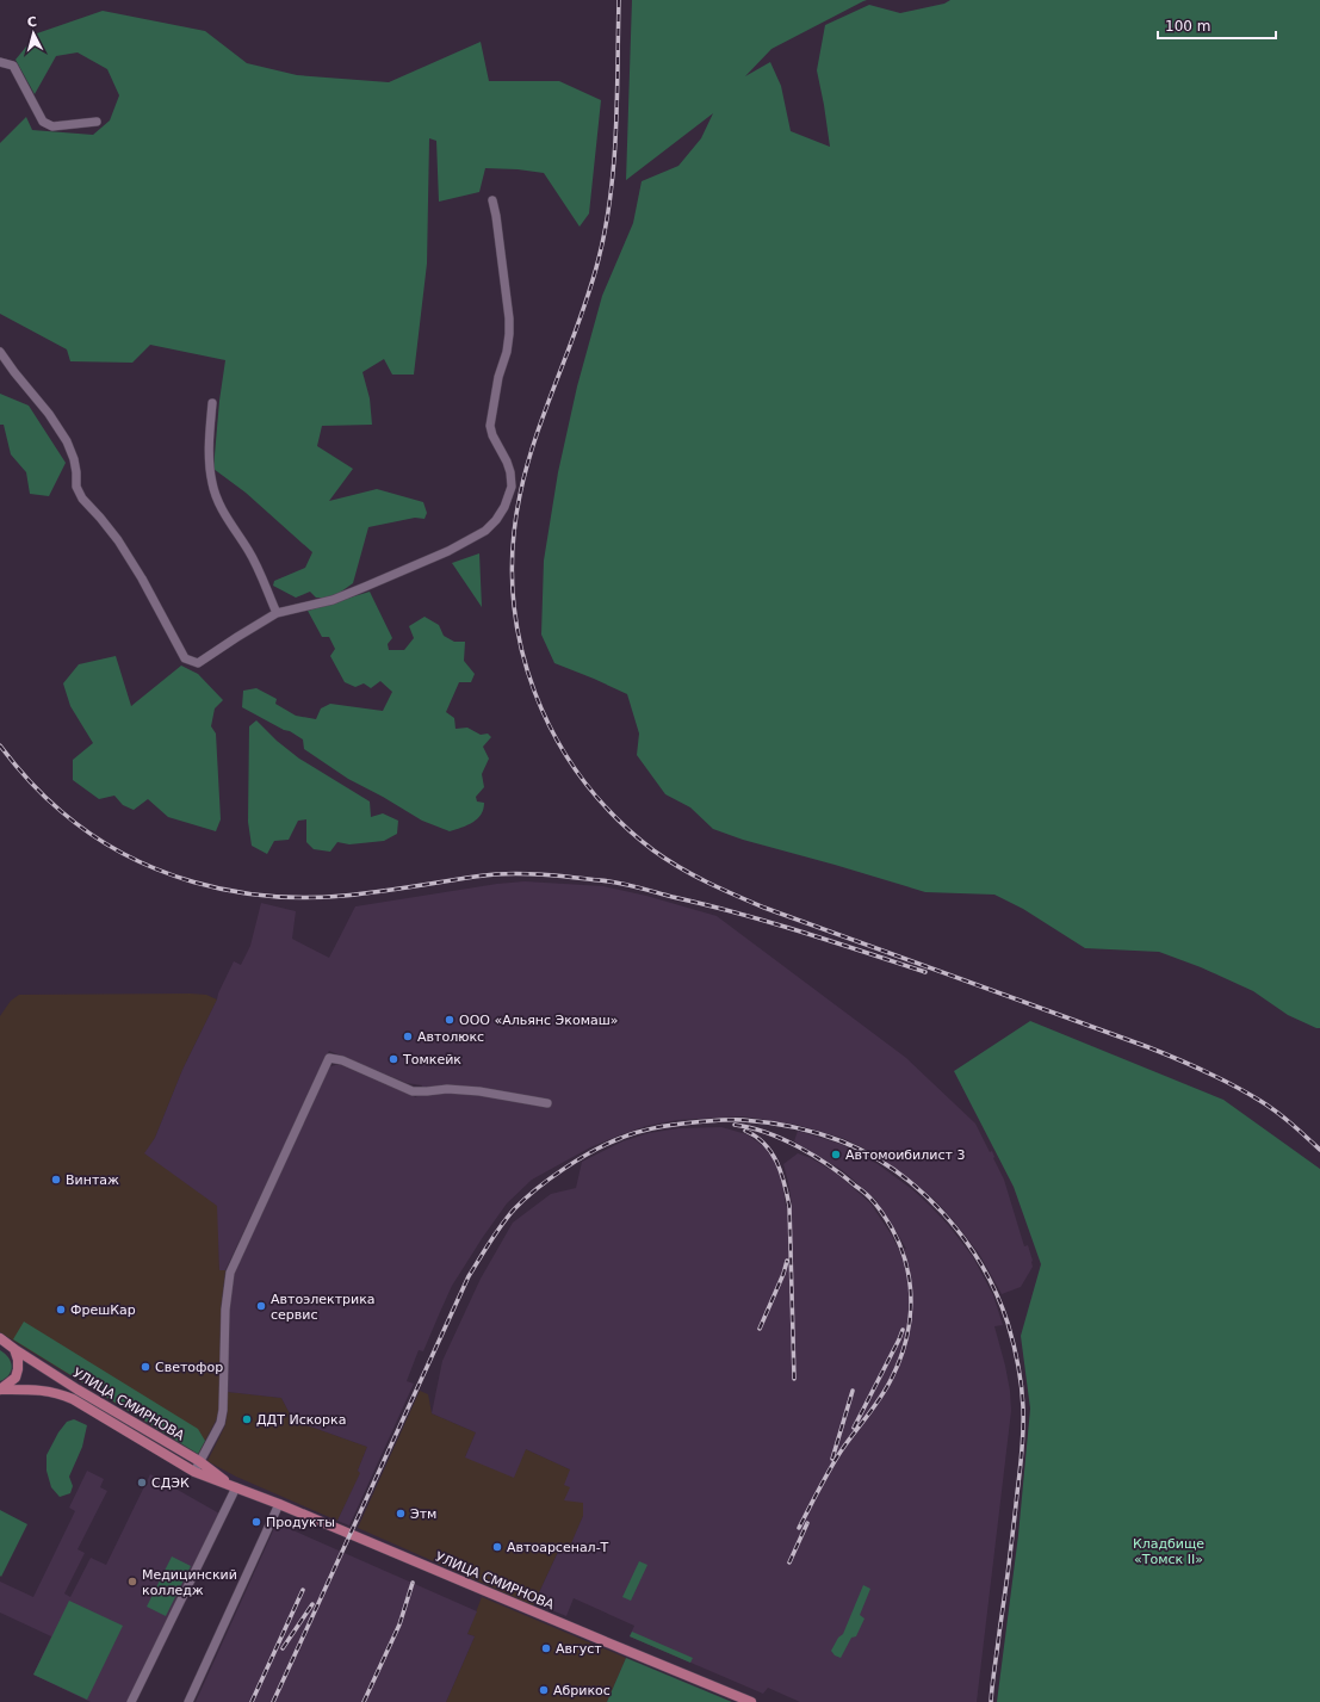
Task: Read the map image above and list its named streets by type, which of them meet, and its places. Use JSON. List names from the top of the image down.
{
  "streets": {
    "main road": ["УЛИЦА СМИРНОВА"]
  },
  "parks": ["Кладбище «Томск II»"],
  "places": [
    "ООО «Альянс Экомаш»",
    "Автолюкс",
    "Томкейк",
    "Автомоибилист 3",
    "Винтаж",
    "Автоэлектрика сервис",
    "ФрешКар",
    "Светофор",
    "ДДТ Искорка",
    "СДЭК",
    "Этм",
    "Продукты",
    "Автоарсенал-Т",
    "Медицинский колледж",
    "Август",
    "Абрикос"
  ],
  "scale_bar": "100 m",
  "north": "top"
}
